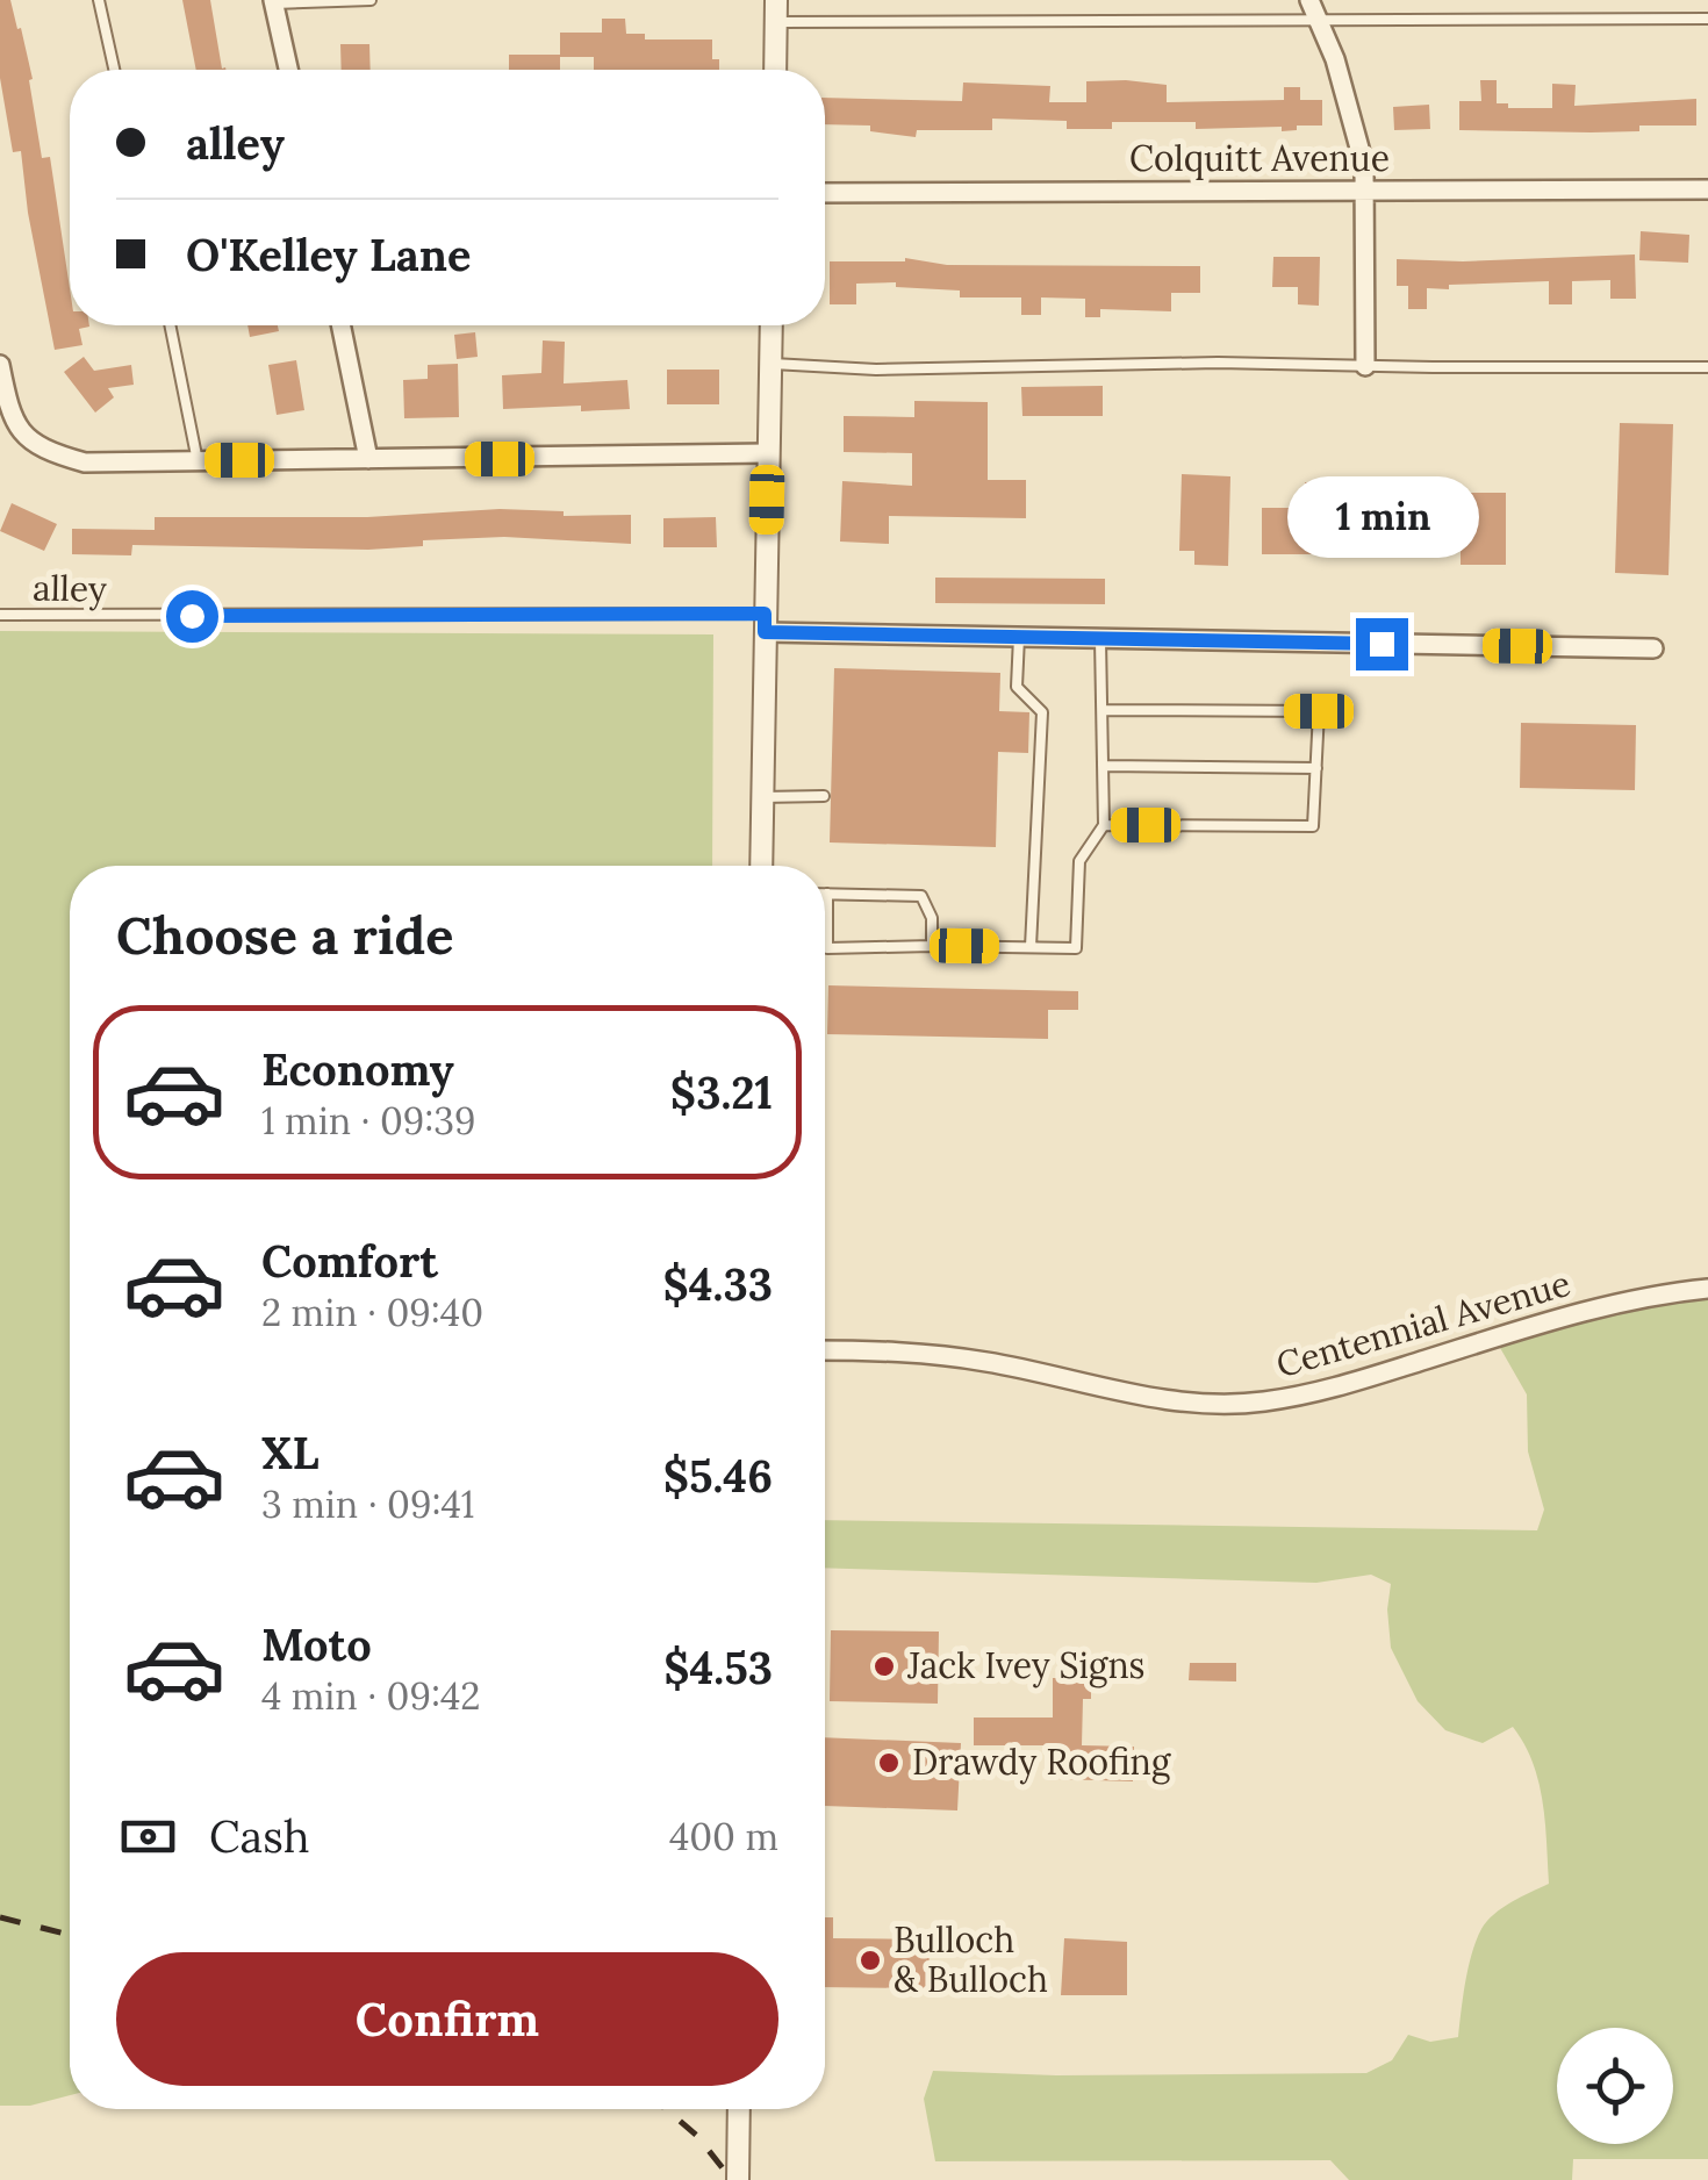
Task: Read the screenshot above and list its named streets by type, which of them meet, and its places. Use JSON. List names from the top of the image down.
{
  "streets": {
    "street": ["Colquitt Avenue", "Centennial Avenue"],
    "lane": ["alley"]
  },
  "places": ["Jack Ivey Signs", "Drawdy Roofing", "Bulloch & Bulloch"],
  "page": {
    "banner": ["alley", "O'Kelley Lane"],
    "bubble": "1 min",
    "heading": "Choose a ride",
    "list": [
      {
        "name": "Economy",
        "note": "1 min · 09:39",
        "value": "$3.21"
      },
      {
        "name": "Comfort",
        "note": "2 min · 09:40",
        "value": "$4.33"
      },
      {
        "name": "XL",
        "note": "3 min · 09:41",
        "value": "$5.46"
      },
      {
        "name": "Moto",
        "note": "4 min · 09:42",
        "value": "$4.53"
      }
    ],
    "pay": ["Cash", "400 m"],
    "buttons": "Confirm"
  }
}
